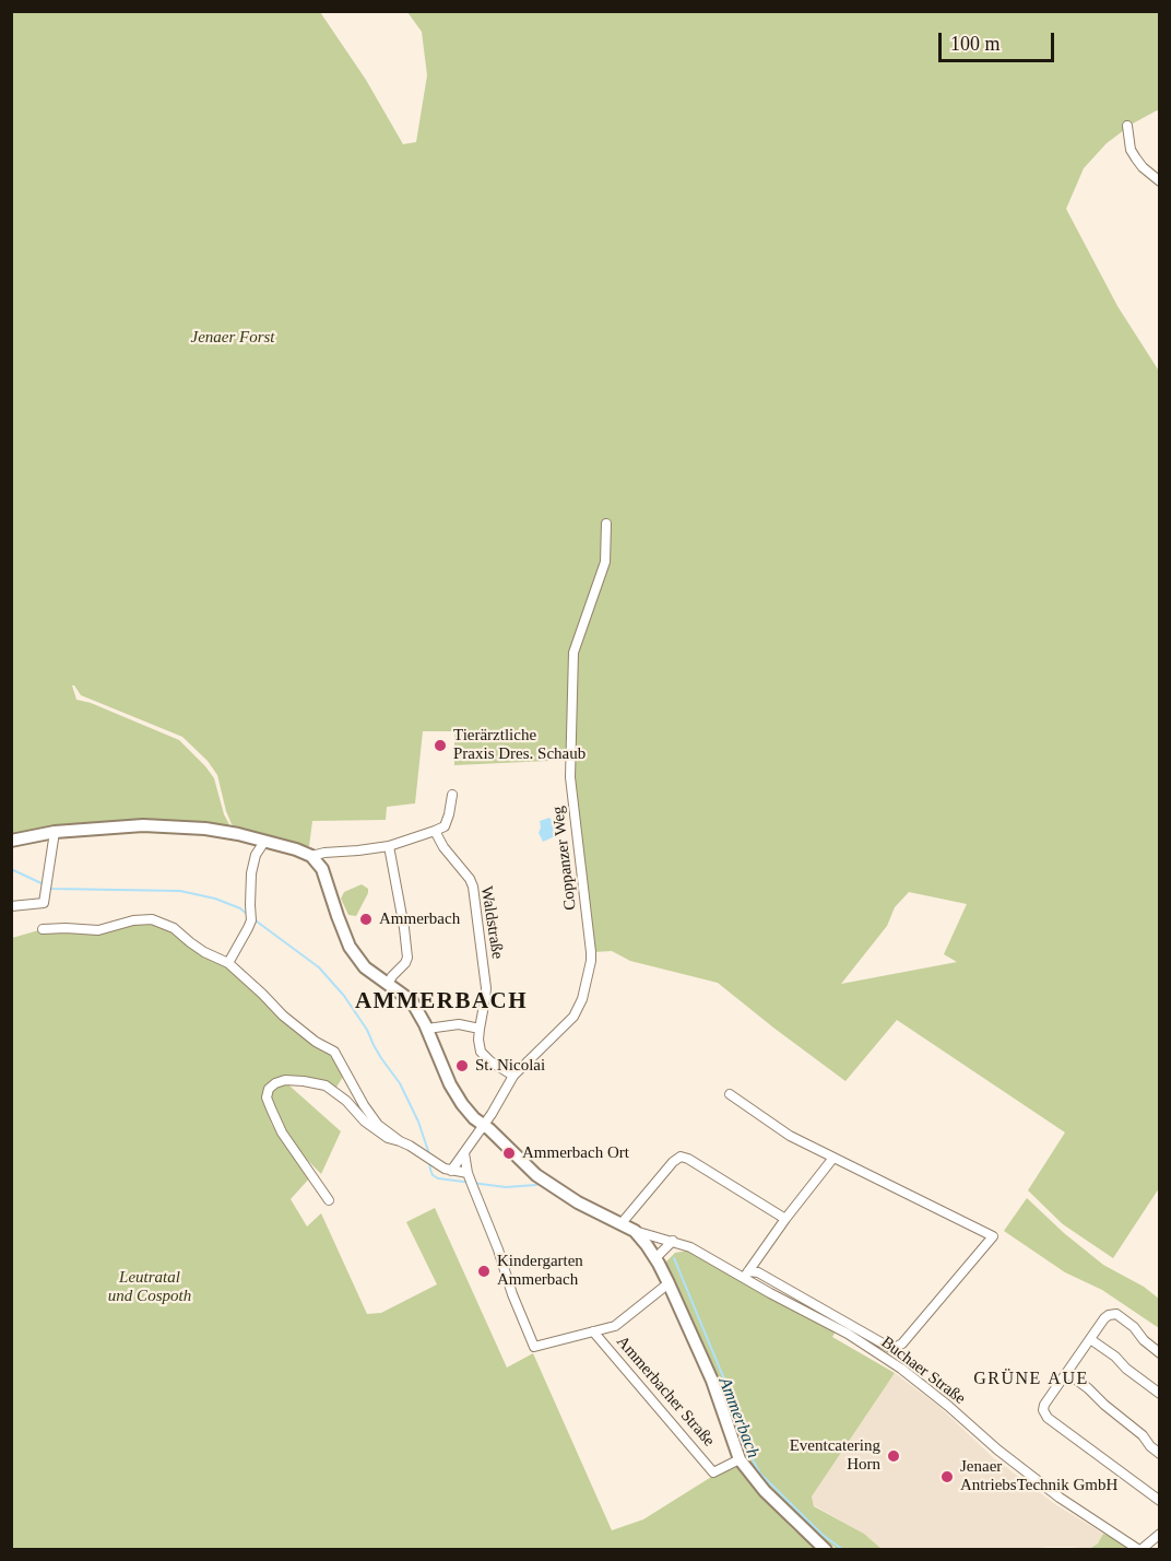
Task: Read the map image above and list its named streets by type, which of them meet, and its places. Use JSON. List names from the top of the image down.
{
  "streets": {
    "main road": ["Ammerbacher Straße"],
    "street": ["Coppanzer Weg", "Waldstraße", "Buchaer Straße"]
  },
  "crossings": [
    ["Coppanzer Weg", "Waldstraße"],
    ["Coppanzer Weg", "Ammerbacher Straße"],
    ["Buchaer Straße", "Ammerbacher Straße"]
  ],
  "districts": ["AMMERBACH", "GRÜNE AUE"],
  "water": ["Ammerbach"],
  "parks": ["Jenaer Forst", "Leutratal und Cospoth"],
  "places": [
    "Tierärztliche Praxis Dres. Schaub",
    "Ammerbach",
    "St. Nicolai",
    "Ammerbach Ort",
    "Kindergarten Ammerbach",
    "Eventcatering Horn",
    "Jenaer AntriebsTechnik GmbH"
  ],
  "scale_bar": "100 m"
}
